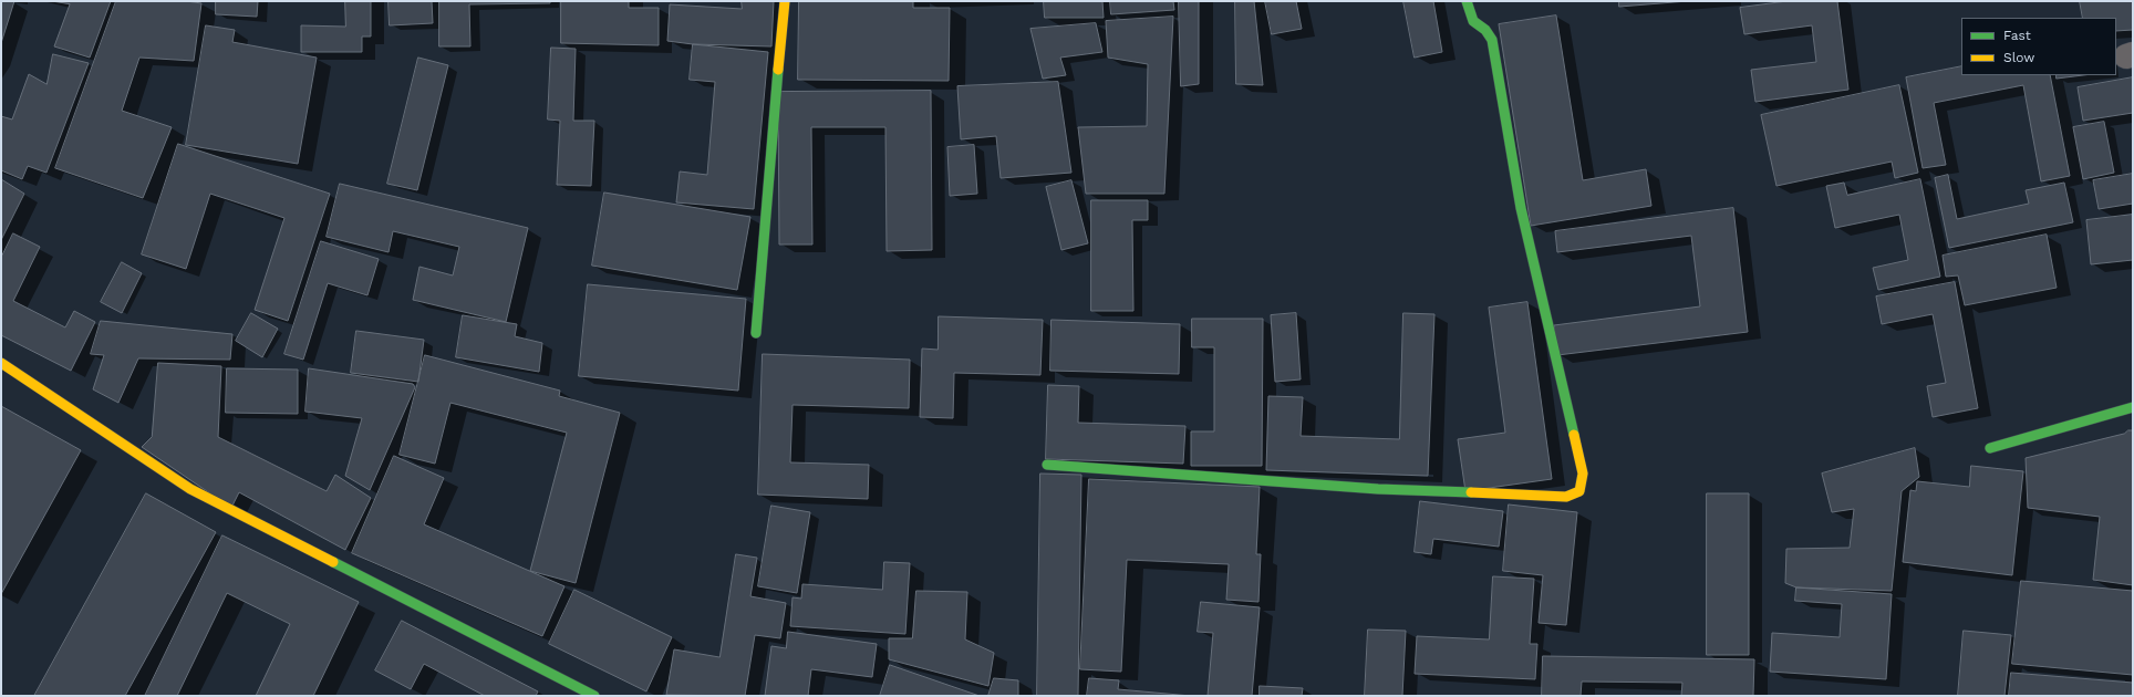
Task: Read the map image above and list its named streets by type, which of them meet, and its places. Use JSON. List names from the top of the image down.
{
  "legend": ["Fast", "Slow"]
}
